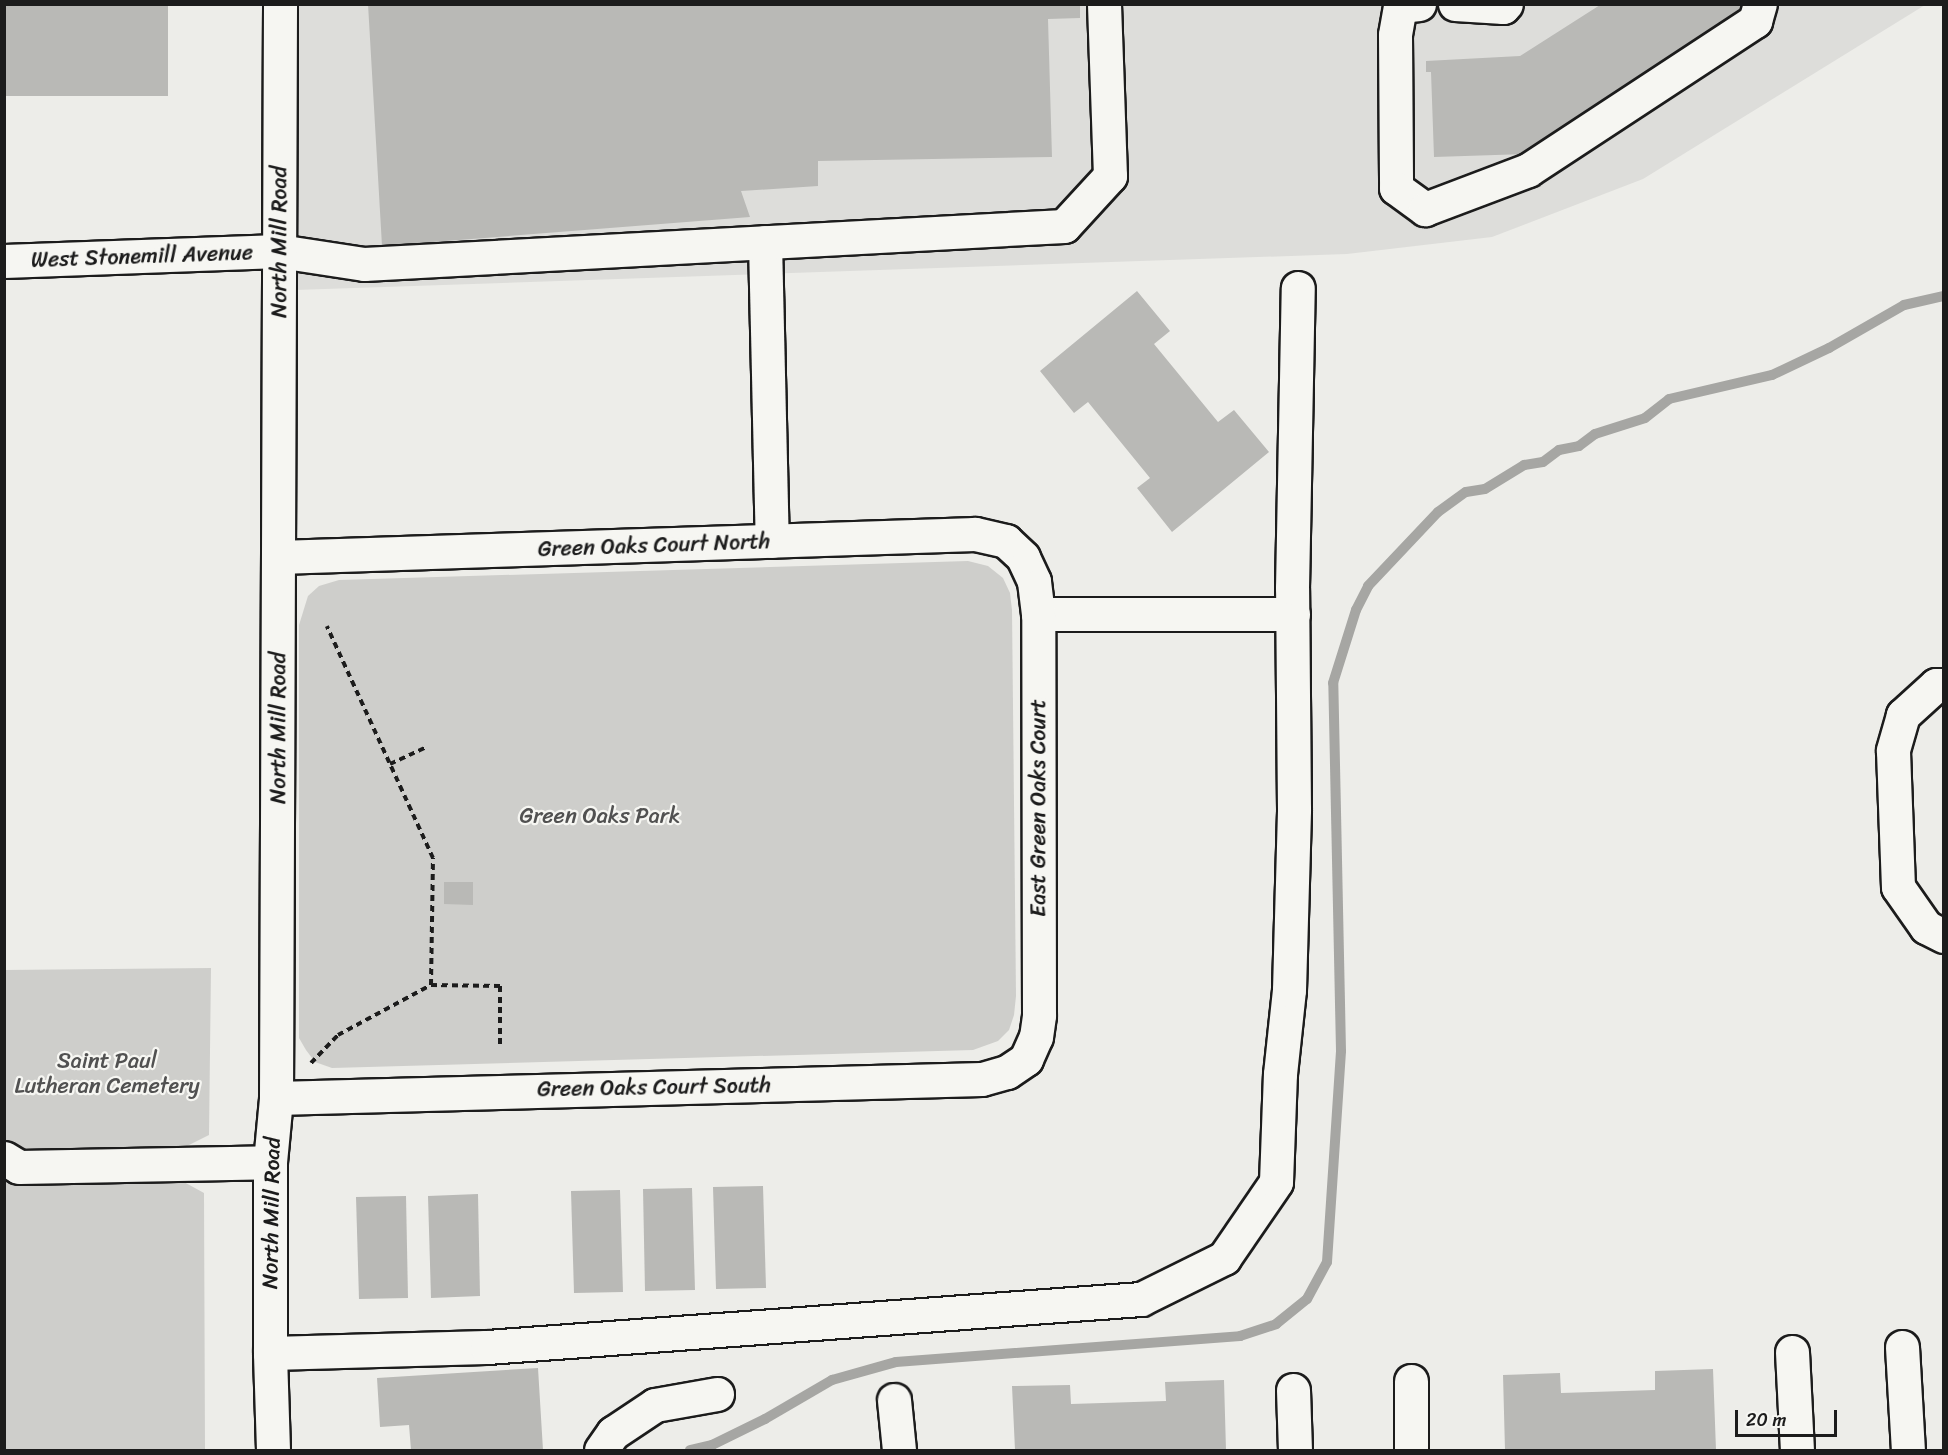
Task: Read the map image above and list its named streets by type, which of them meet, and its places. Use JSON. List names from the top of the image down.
{
  "streets": {
    "street": [
      "North Mill Road",
      "West Stonemill Avenue",
      "Green Oaks Court North",
      "East Green Oaks Court",
      "Green Oaks Court South"
    ]
  },
  "crossings": [
    ["North Mill Road", "West Stonemill Avenue"],
    ["North Mill Road", "Green Oaks Court North"],
    ["North Mill Road", "Green Oaks Court South"],
    ["Green Oaks Court North", "East Green Oaks Court"],
    ["East Green Oaks Court", "Green Oaks Court South"]
  ],
  "parks": ["Green Oaks Park", "Saint Paul Lutheran Cemetery"],
  "scale_bar": "20 m"
}
